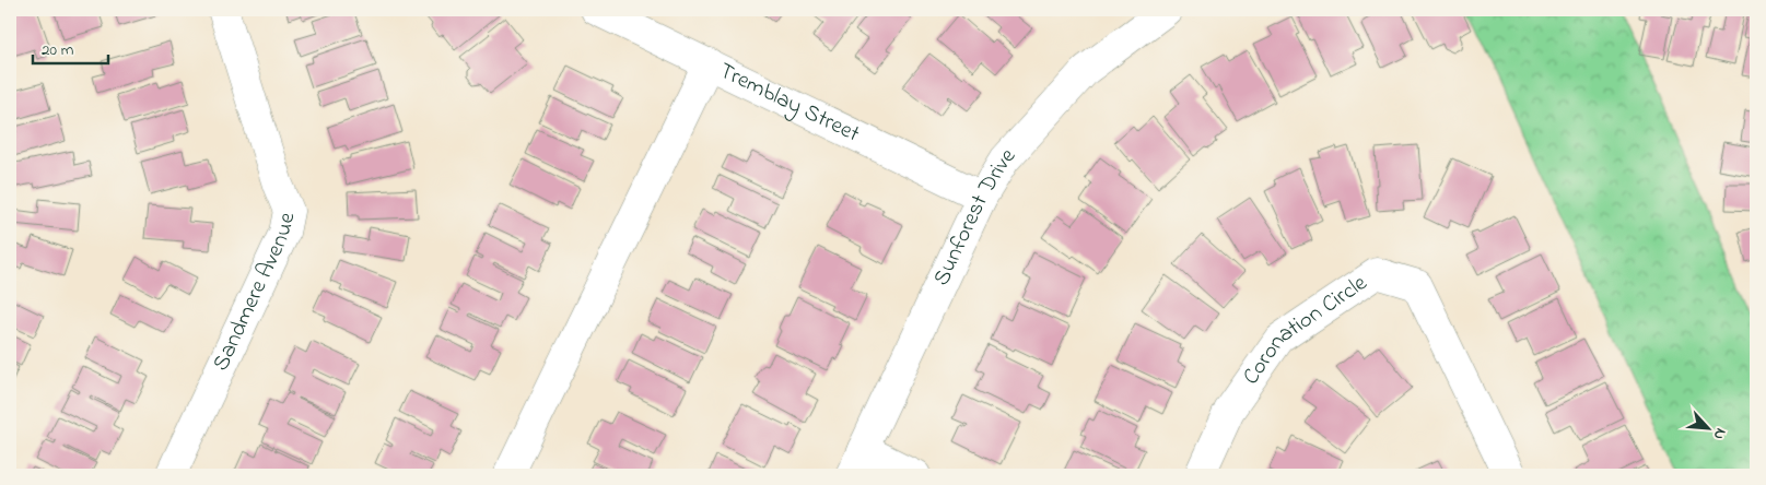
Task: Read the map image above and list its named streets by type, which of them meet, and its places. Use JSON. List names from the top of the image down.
{
  "streets": {
    "street": [
      "Tremblay Street",
      "Sunforest Drive",
      "Sandmere Avenue",
      "Coronation Circle"
    ]
  },
  "crossings": [
    ["Tremblay Street", "Sunforest Drive"]
  ],
  "scale_bar": "20 m",
  "north": "bottom right"
}
